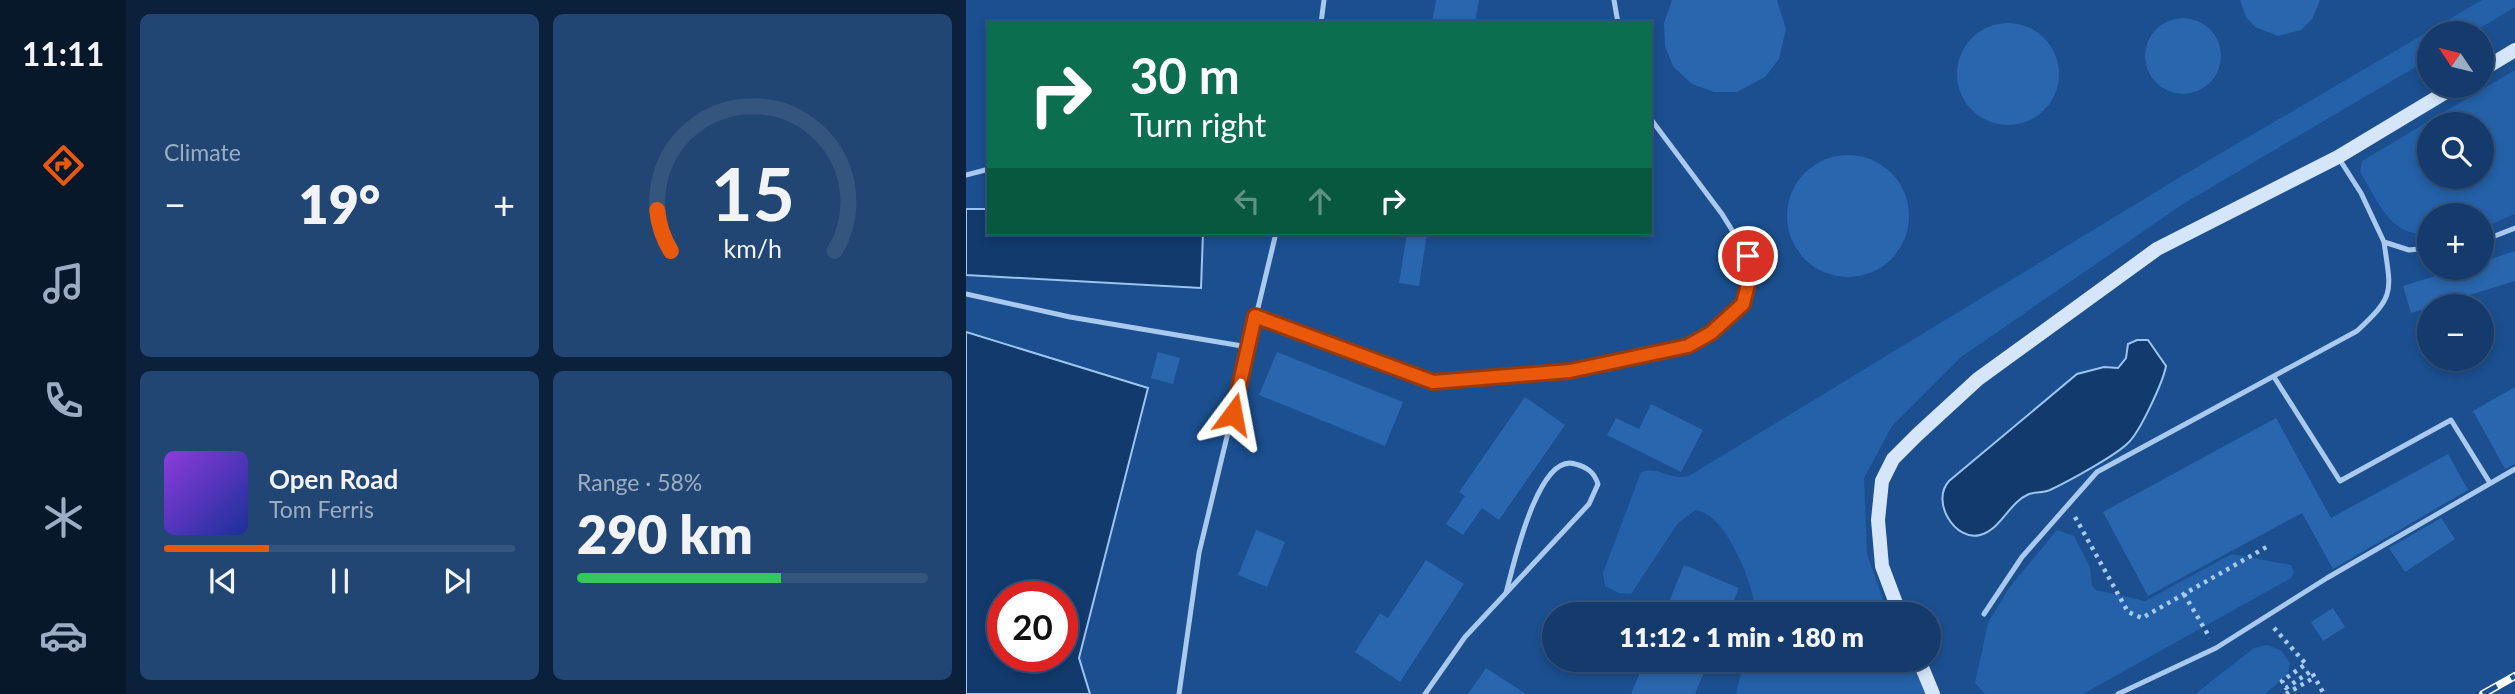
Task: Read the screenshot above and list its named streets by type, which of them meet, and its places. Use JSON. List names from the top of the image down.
{
  "north": "top left",
  "page": {
    "tabs": "11:11",
    "tile": [
      "Climate",
      ["Range · 58%", "290 km"]
    ],
    "map_buttons": ["+", "−"],
    "turn": ["30 m", "Turn right"],
    "heat": ["−", "19°", "+"],
    "song": ["Open Road", "Tom Ferris"],
    "limit": "20",
    "trip": "11:12 · 1 min · 180 m",
    "gauge": ["15", "km/h"]
  }
}
